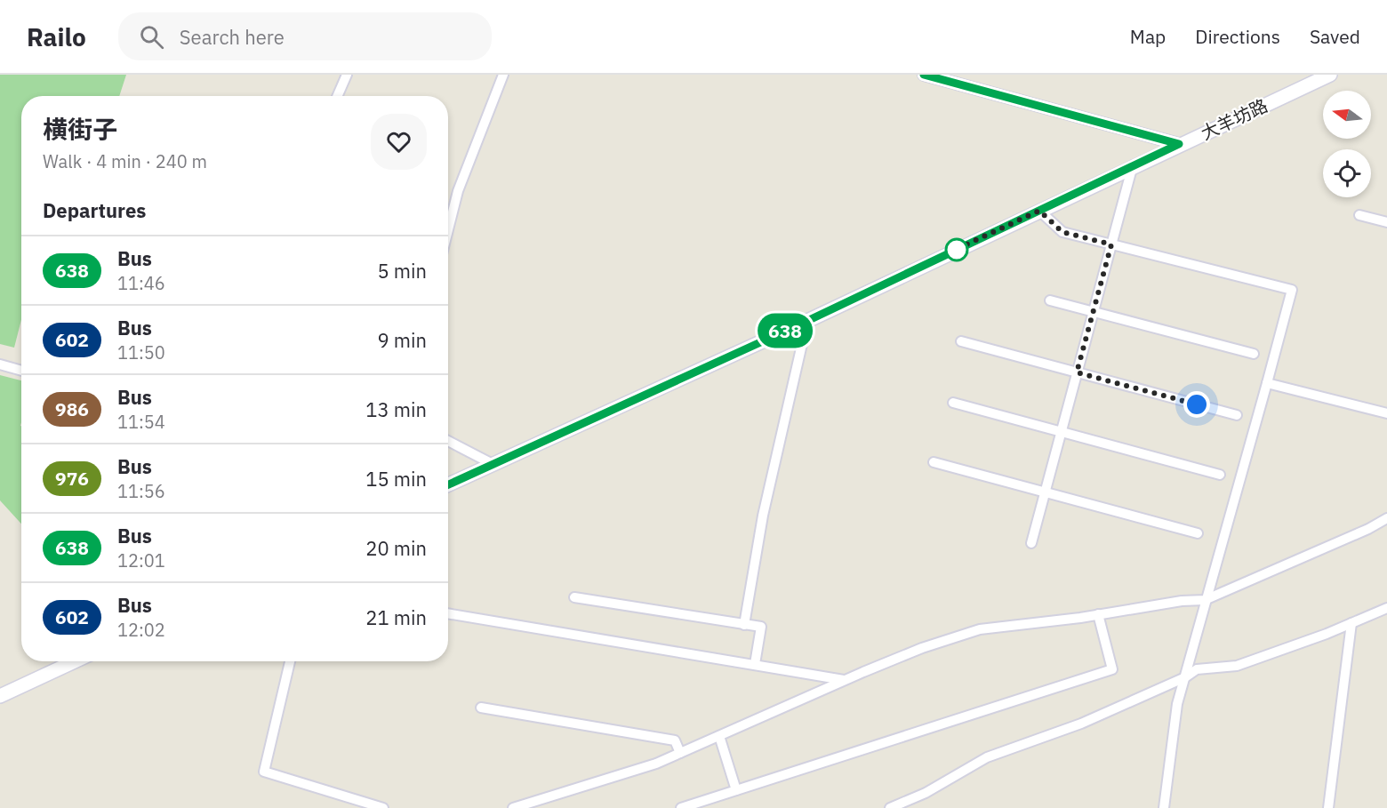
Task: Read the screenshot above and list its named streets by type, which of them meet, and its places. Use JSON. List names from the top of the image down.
{
  "streets": {
    "main road": ["大羊坊路"]
  },
  "lines": ["bus line 638"],
  "north": "left",
  "page": {
    "header": "Railo",
    "search": "Search here",
    "nav": ["Map", "Directions", "Saved"],
    "on_map": "638",
    "heading": [
      ["横街子", "Walk · 4 min · 240 m"],
      "Departures"
    ],
    "list": [
      {
        "mark": "638",
        "name": "Bus",
        "note": "11:46",
        "value": "5 min"
      },
      {
        "mark": "602",
        "name": "Bus",
        "note": "11:50",
        "value": "9 min"
      },
      {
        "mark": "986",
        "name": "Bus",
        "note": "11:54",
        "value": "13 min"
      },
      {
        "mark": "976",
        "name": "Bus",
        "note": "11:56",
        "value": "15 min"
      },
      {
        "mark": "638",
        "name": "Bus",
        "note": "12:01",
        "value": "20 min"
      },
      {
        "mark": "602",
        "name": "Bus",
        "note": "12:02",
        "value": "21 min"
      }
    ]
  }
}
